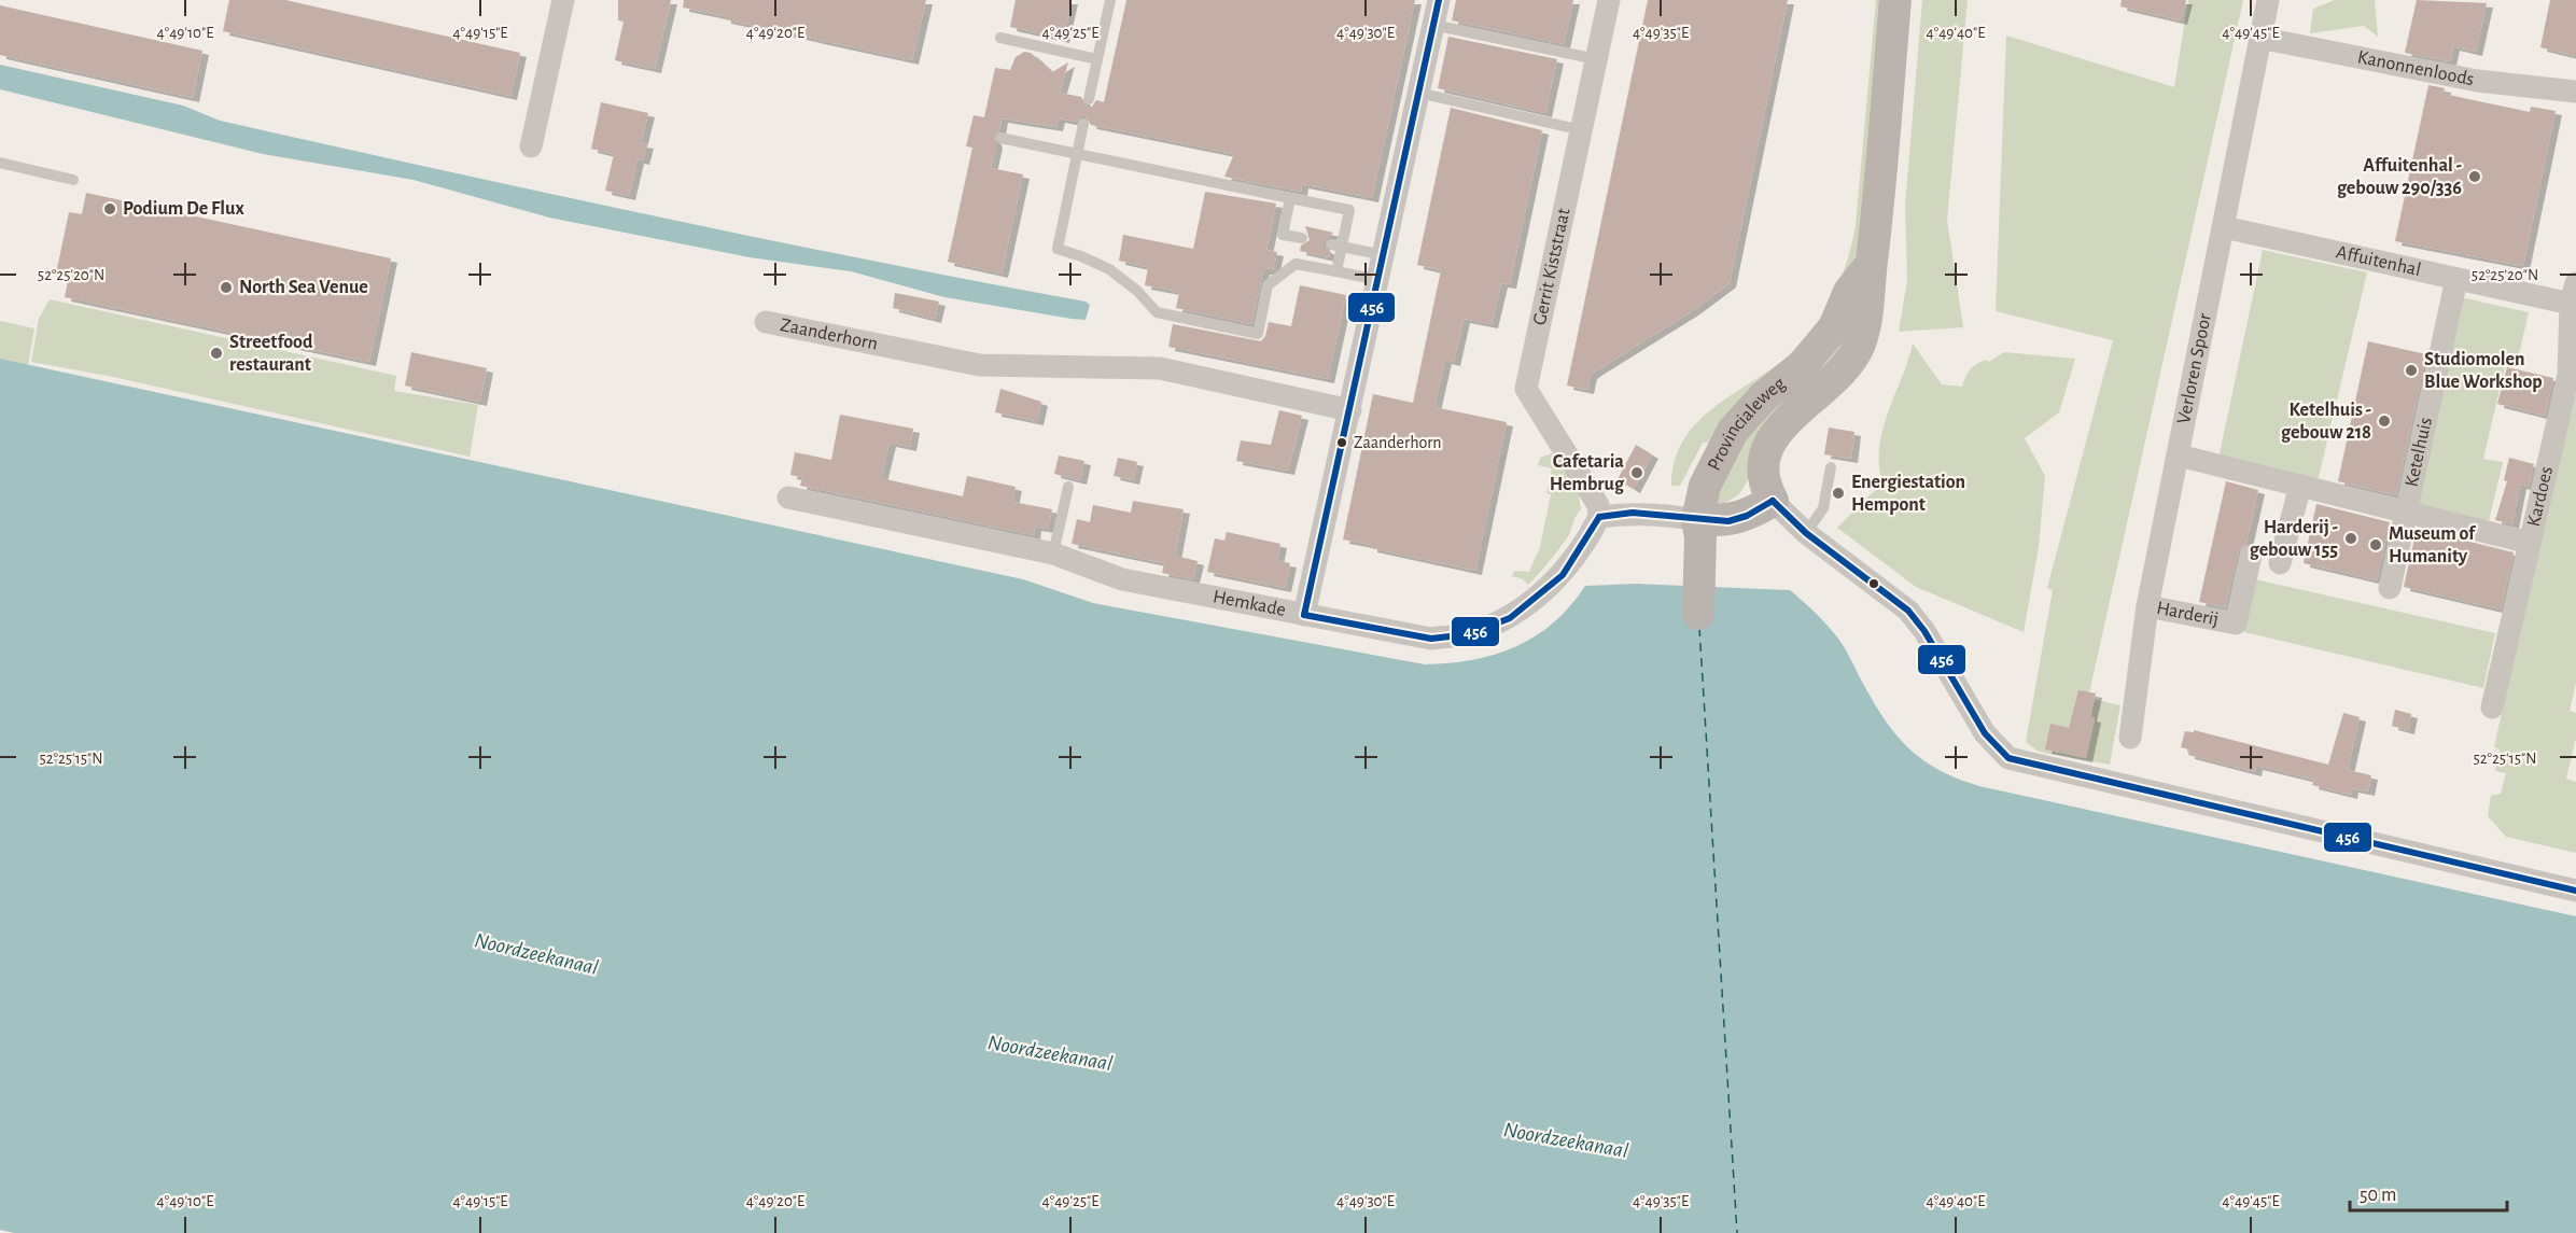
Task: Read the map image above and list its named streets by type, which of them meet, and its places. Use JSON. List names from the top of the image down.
{
  "streets": {
    "main road": ["Provincialeweg"],
    "street": [
      "Kanonnenloods",
      "Affuitenhal",
      "Gerrit Kiststraat",
      "Zaanderhorn",
      "Verloren Spoor",
      "Ketelhuis",
      "Kardoes",
      "Hemkade",
      "Harderij"
    ]
  },
  "crossings": [
    ["Kanonnenloods", "Verloren Spoor"],
    ["Affuitenhal", "Verloren Spoor"],
    ["Affuitenhal", "Ketelhuis"],
    ["Affuitenhal", "Kardoes"],
    ["Gerrit Kiststraat", "Hemkade"],
    ["Verloren Spoor", "Harderij"]
  ],
  "water": ["Noordzeekanaal"],
  "places": [
    "Affuitenhal - gebouw 290/336",
    "Podium De Flux",
    "North Sea Venue",
    "Streetfood restaurant",
    "Studiomolen Blue Workshop",
    "Ketelhuis - gebouw 218",
    "Zaanderhorn",
    "Cafetaria Hembrug",
    "Energiestation Hempont",
    "Harderij - gebouw 155",
    "Museum of Humanity"
  ],
  "lines": ["transit line 456"],
  "scale_bar": "50 m",
  "coordinates": [
    "4°49'10\"E",
    "4°49'15\"E",
    "4°49'20\"E",
    "4°49'25\"E",
    "4°49'30\"E",
    "4°49'35\"E",
    "4°49'40\"E",
    "4°49'45\"E",
    "52°25'20\"N",
    "52°25'15\"N"
  ]
}
